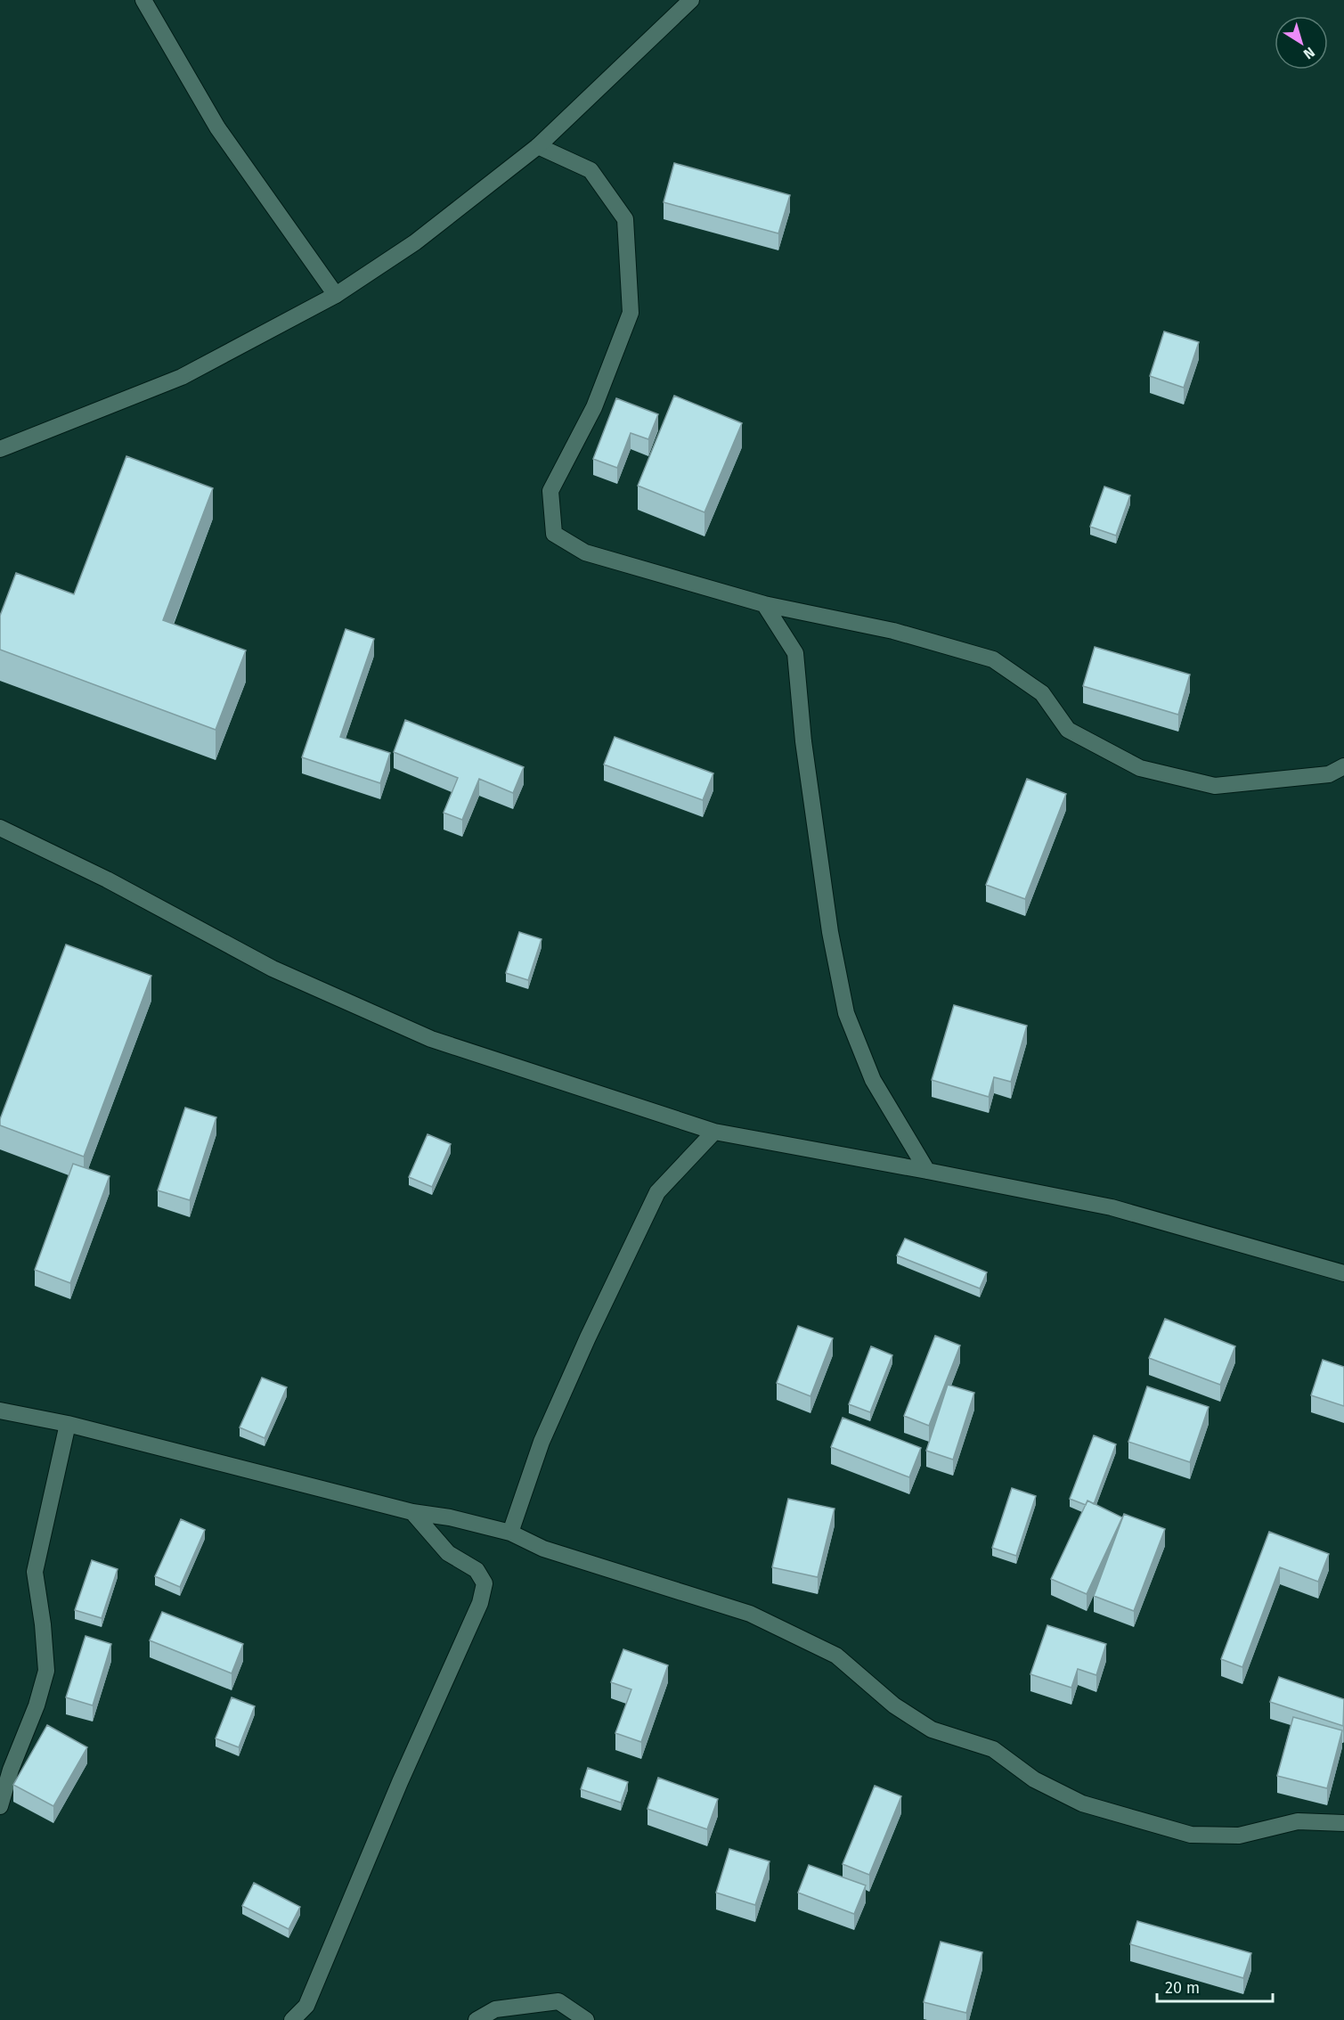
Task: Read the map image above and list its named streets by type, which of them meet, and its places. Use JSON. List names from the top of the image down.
{
  "scale_bar": "20 m",
  "north": "bottom right"
}
